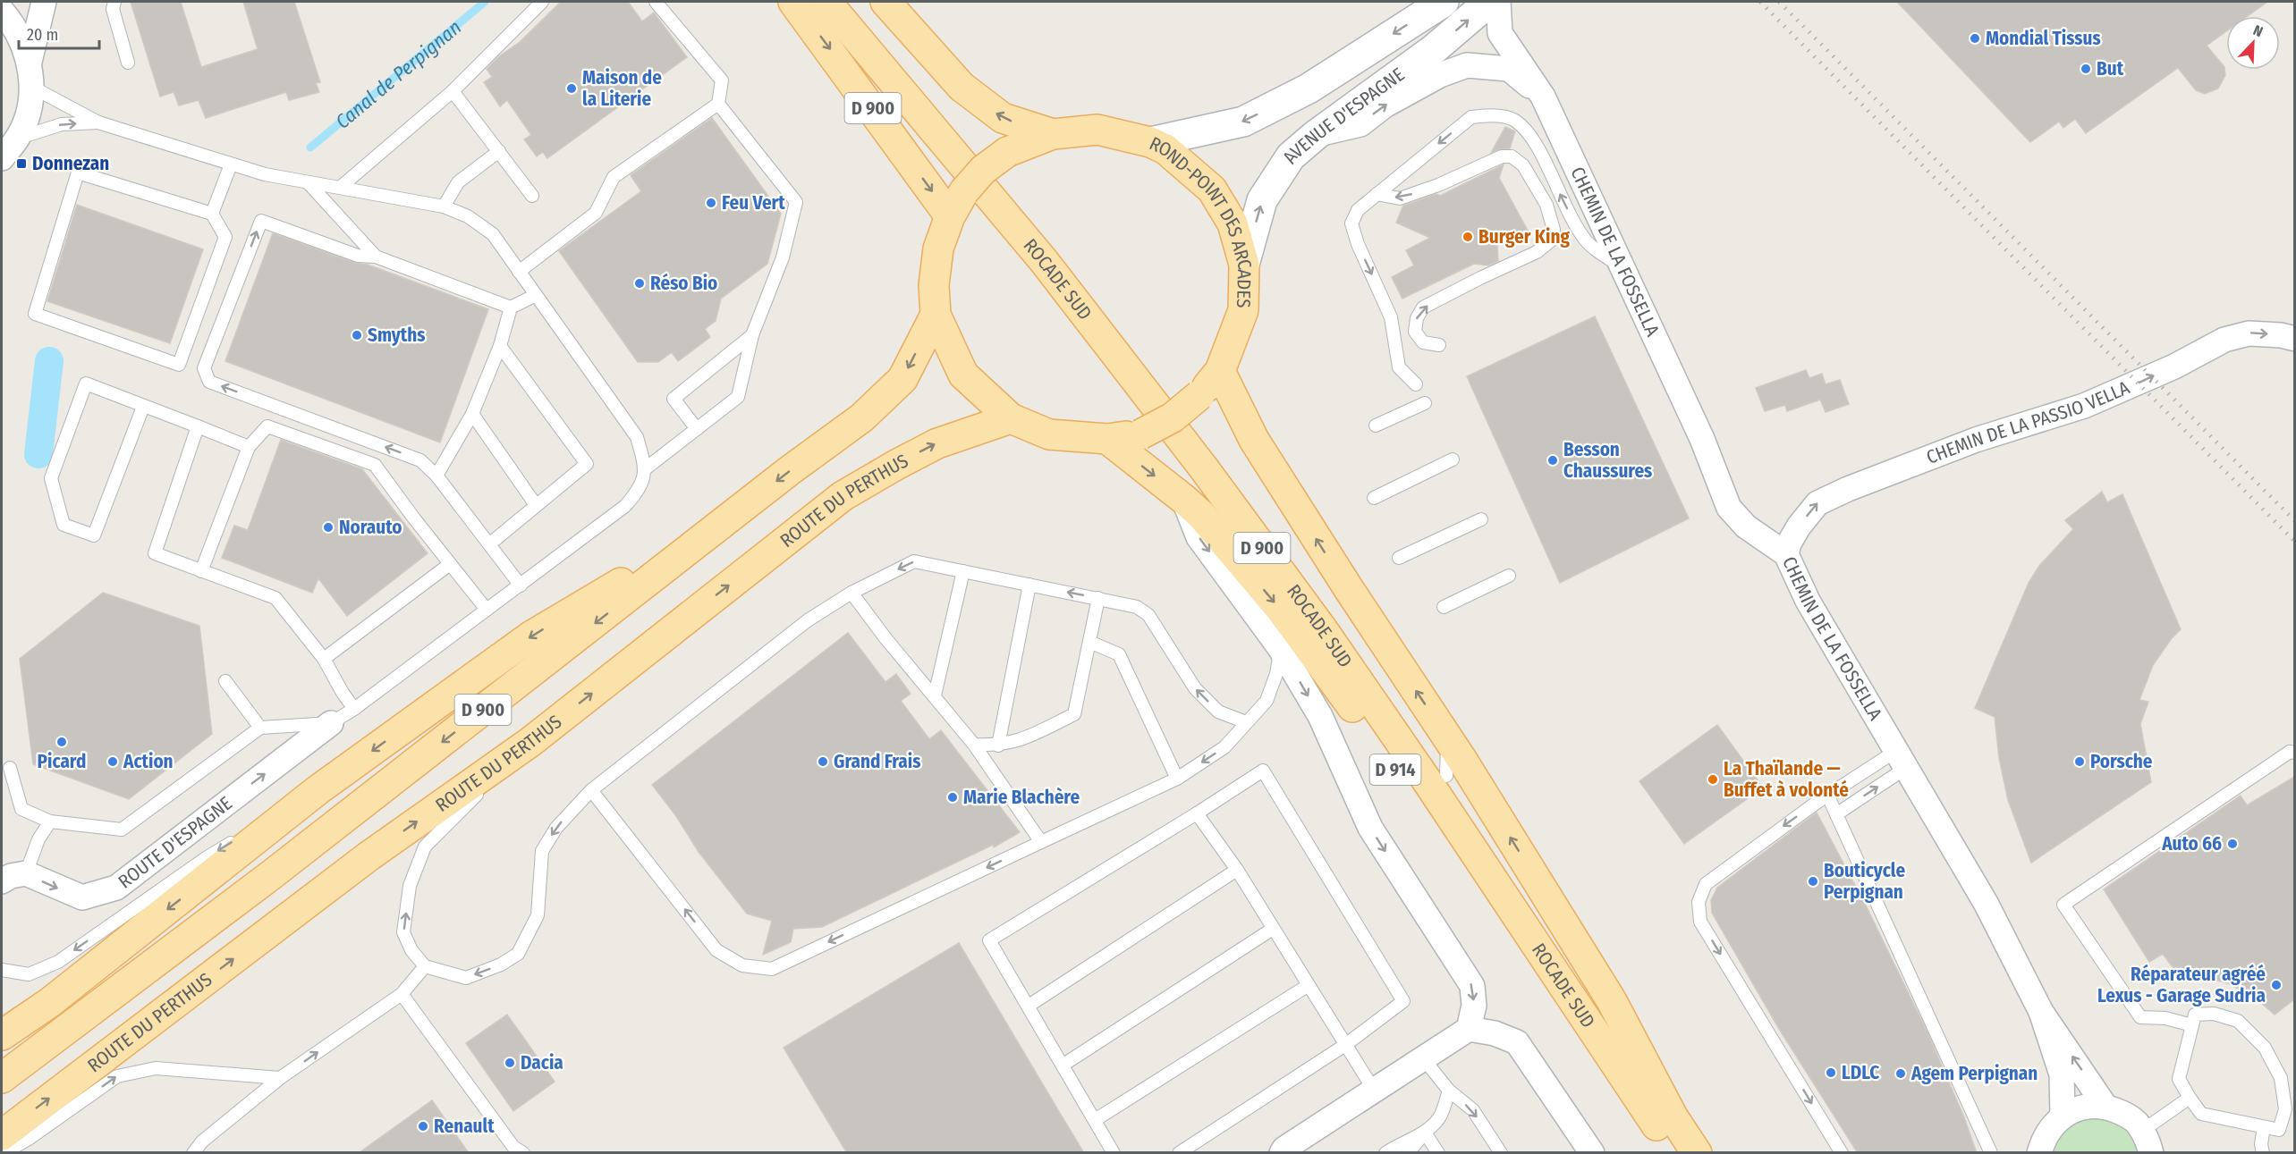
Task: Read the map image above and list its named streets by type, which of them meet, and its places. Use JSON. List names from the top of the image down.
{
  "streets": {
    "main road": [
      "D 900",
      "AVENUE D'ESPAGNE",
      "ROND-POINT DES ARCADES",
      "ROCADE SUD",
      "ROUTE DU PERTHUS",
      "D 914"
    ],
    "street": ["CHEMIN DE LA FOSSELLA", "CHEMIN DE LA PASSIO VELLA", "ROUTE D'ESPAGNE"]
  },
  "crossings": [
    ["D 900", "ROND-POINT DES ARCADES"],
    ["AVENUE D'ESPAGNE", "ROND-POINT DES ARCADES"],
    ["AVENUE D'ESPAGNE", "CHEMIN DE LA FOSSELLA"],
    ["ROND-POINT DES ARCADES", "ROUTE DU PERTHUS"],
    ["ROND-POINT DES ARCADES", "D 914"],
    ["CHEMIN DE LA FOSSELLA", "CHEMIN DE LA PASSIO VELLA"],
    ["ROCADE SUD", "D 914"]
  ],
  "one_way": ["CHEMIN DE LA PASSIO VELLA", "ROUTE D'ESPAGNE"],
  "water": ["Canal de Perpignan"],
  "places": {
    "other": [
      "Mondial Tissus",
      "But",
      "Maison de la Literie",
      "Feu Vert",
      "Burger King",
      "Réso Bio",
      "Smyths",
      "Besson Chaussures",
      "Norauto",
      "Picard",
      "Action",
      "Grand Frais",
      "Porsche",
      "La Thaïlande — Buffet à volonté",
      "Marie Blachère",
      "Auto 66",
      "Bouticycle Perpignan",
      "Réparateur agréé Lexus - Garage Sudria",
      "Dacia",
      "LDLC",
      "Agem Perpignan",
      "Renault"
    ],
    "transit": ["Donnezan"]
  },
  "scale_bar": "20 m",
  "north": "top right"
}
